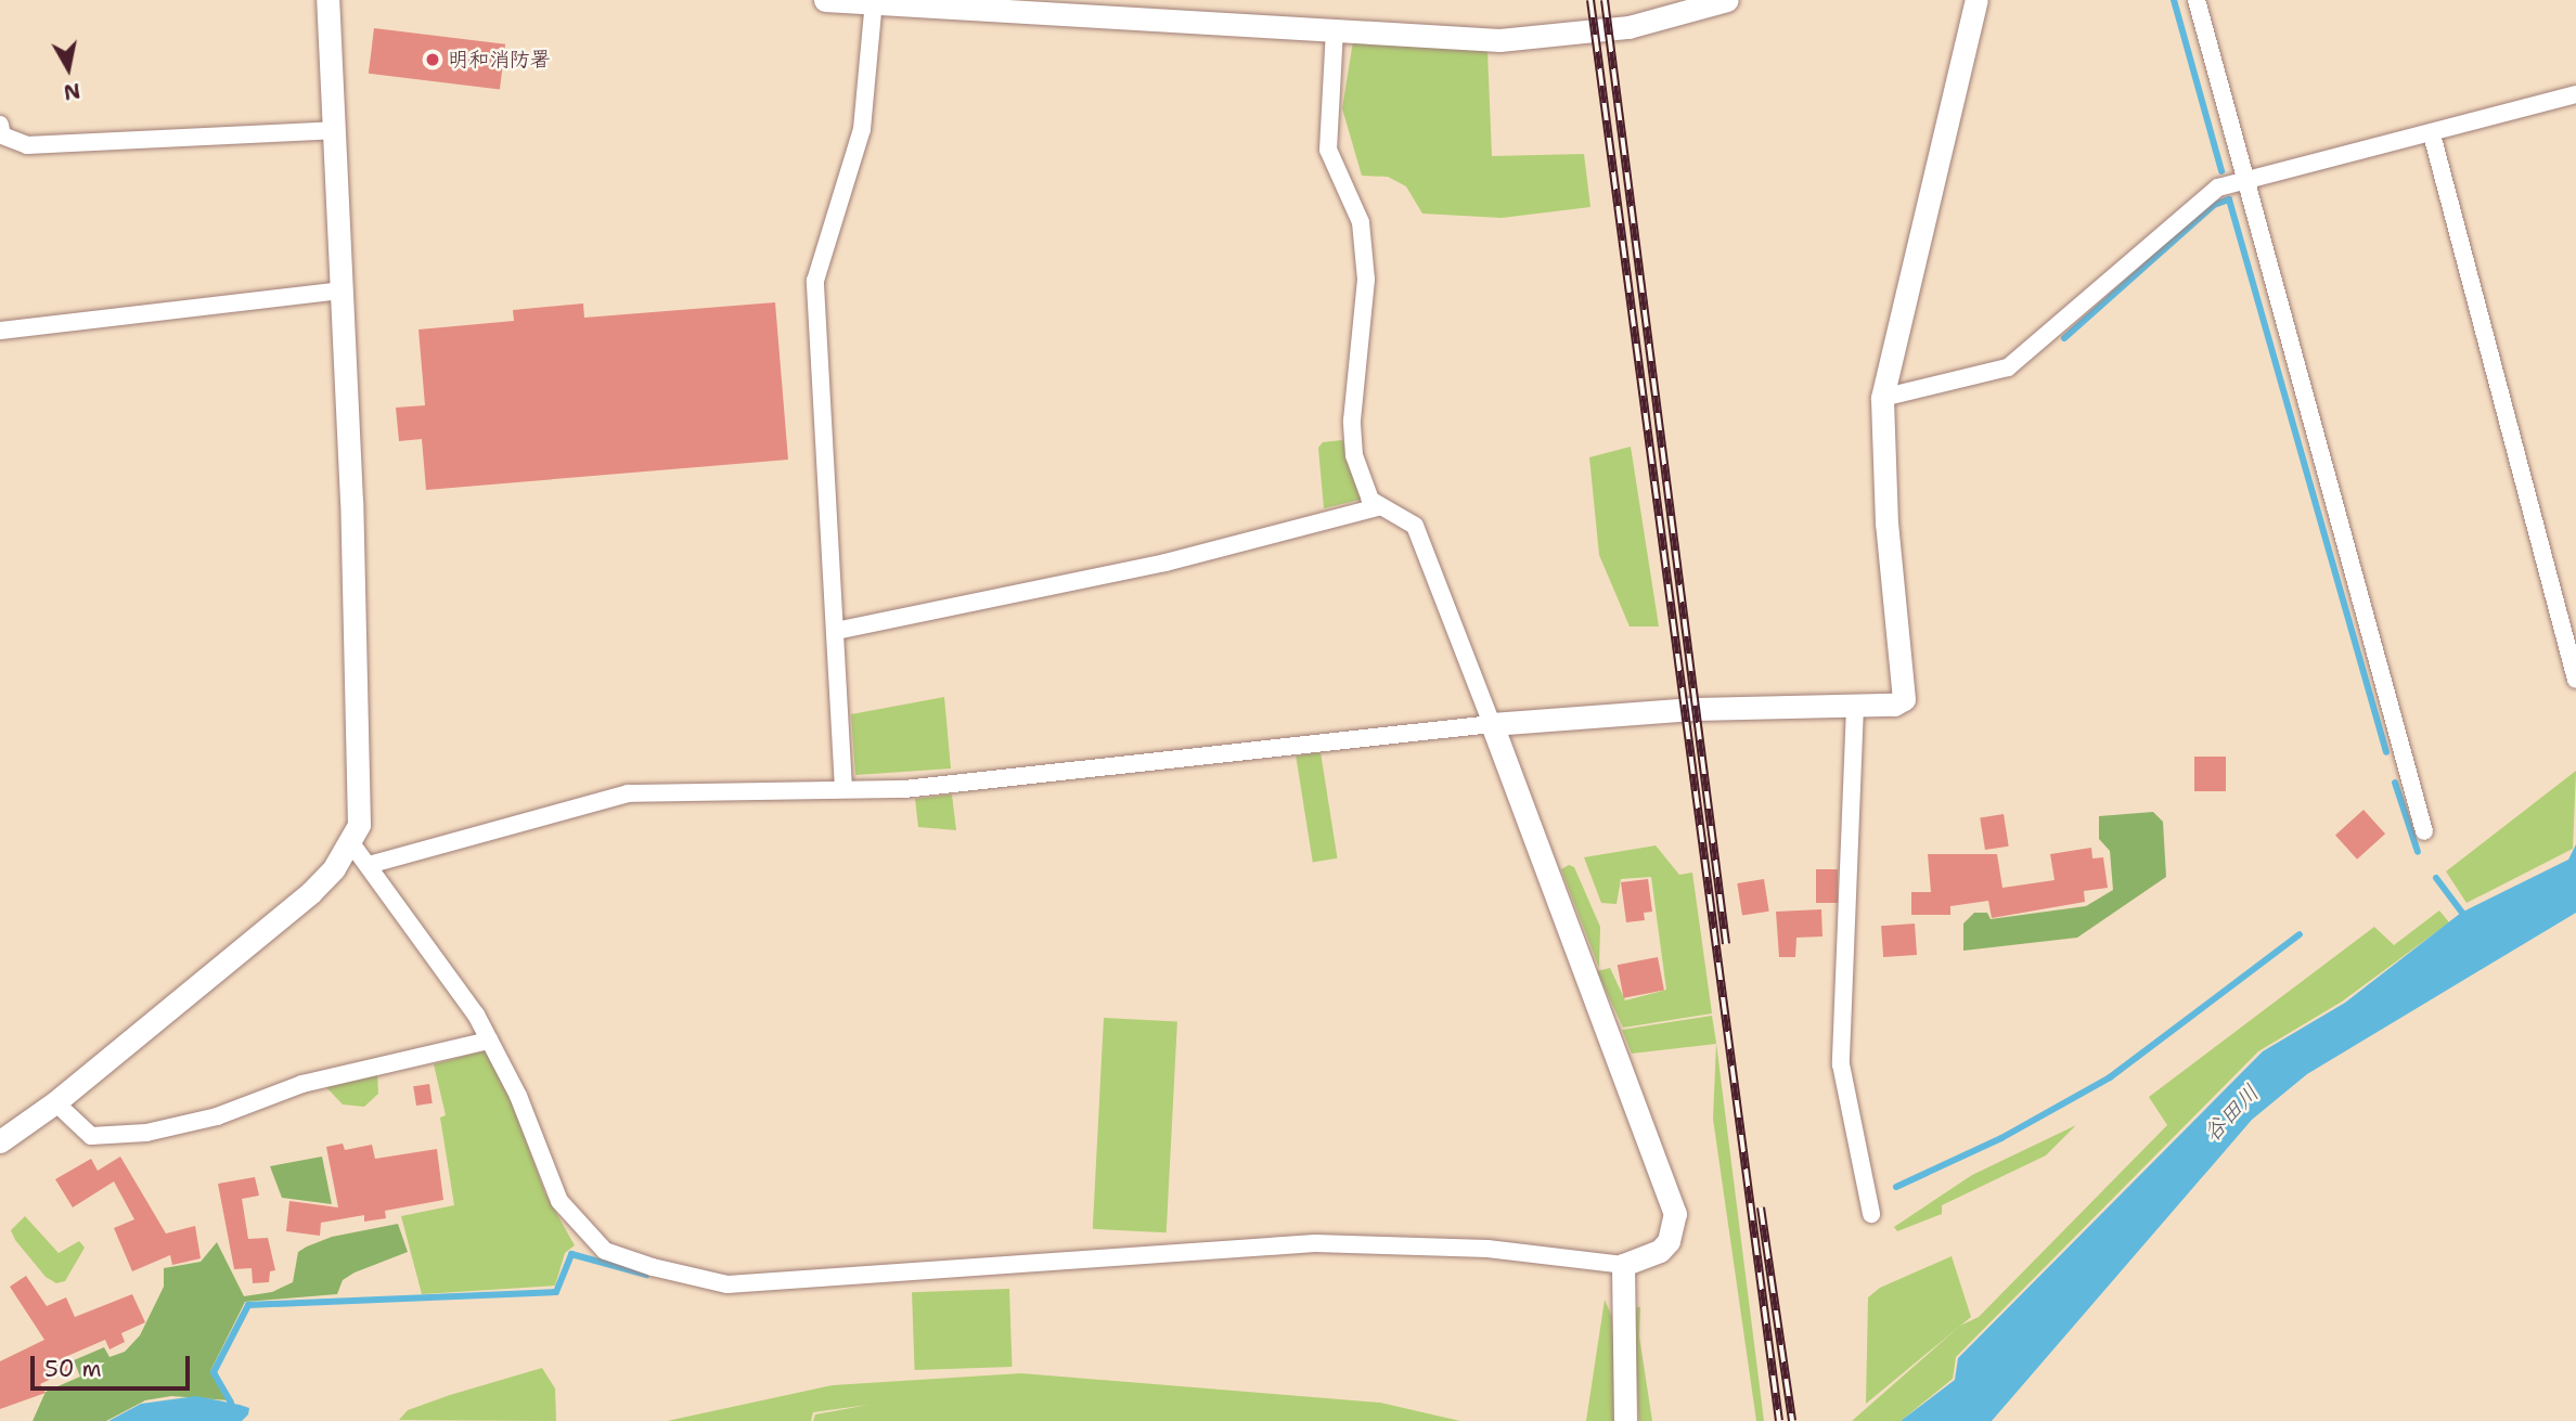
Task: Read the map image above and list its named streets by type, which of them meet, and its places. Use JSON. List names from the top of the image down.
{
  "water": ["谷田川"],
  "places": ["明和消防署"],
  "scale_bar": "50 m",
  "north": "bottom"
}
